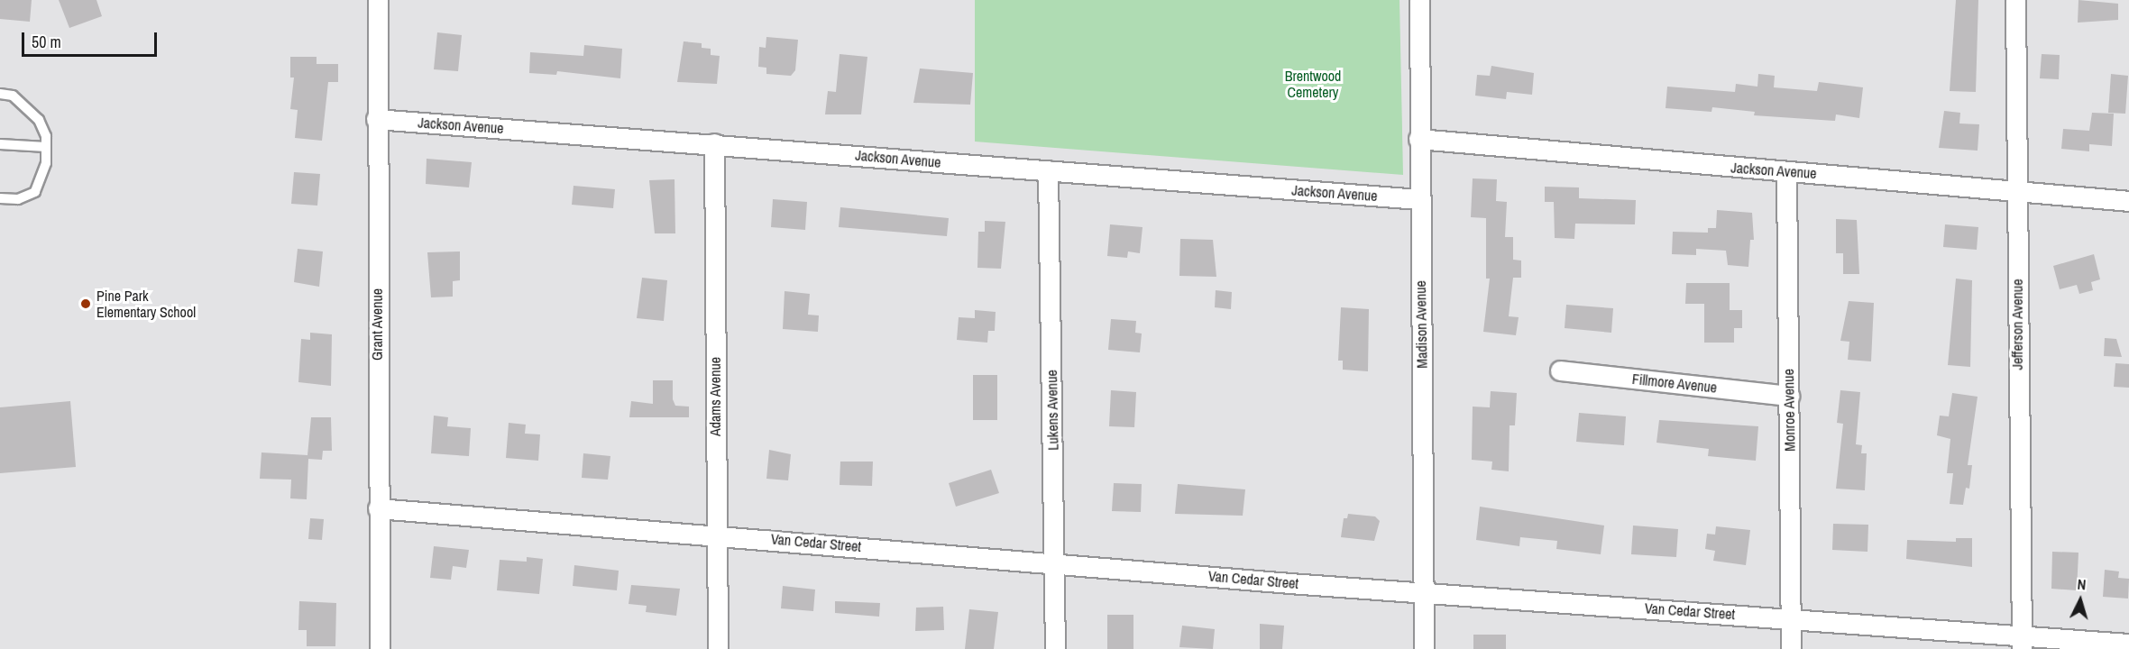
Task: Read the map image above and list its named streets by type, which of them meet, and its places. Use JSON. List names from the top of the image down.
{
  "streets": {
    "street": [
      "Jackson Avenue",
      "Grant Avenue",
      "Madison Avenue",
      "Jefferson Avenue",
      "Fillmore Avenue",
      "Adams Avenue",
      "Lukens Avenue",
      "Monroe Avenue",
      "Van Cedar Street"
    ]
  },
  "crossings": [
    ["Jackson Avenue", "Grant Avenue"],
    ["Jackson Avenue", "Madison Avenue"],
    ["Jackson Avenue", "Jefferson Avenue"],
    ["Jackson Avenue", "Adams Avenue"],
    ["Jackson Avenue", "Lukens Avenue"],
    ["Jackson Avenue", "Monroe Avenue"],
    ["Grant Avenue", "Van Cedar Street"],
    ["Madison Avenue", "Van Cedar Street"],
    ["Jefferson Avenue", "Van Cedar Street"],
    ["Fillmore Avenue", "Monroe Avenue"],
    ["Adams Avenue", "Van Cedar Street"],
    ["Lukens Avenue", "Van Cedar Street"],
    ["Monroe Avenue", "Van Cedar Street"]
  ],
  "parks": ["Brentwood Cemetery"],
  "places": ["Pine Park Elementary School"],
  "scale_bar": "50 m",
  "north": "top"
}
